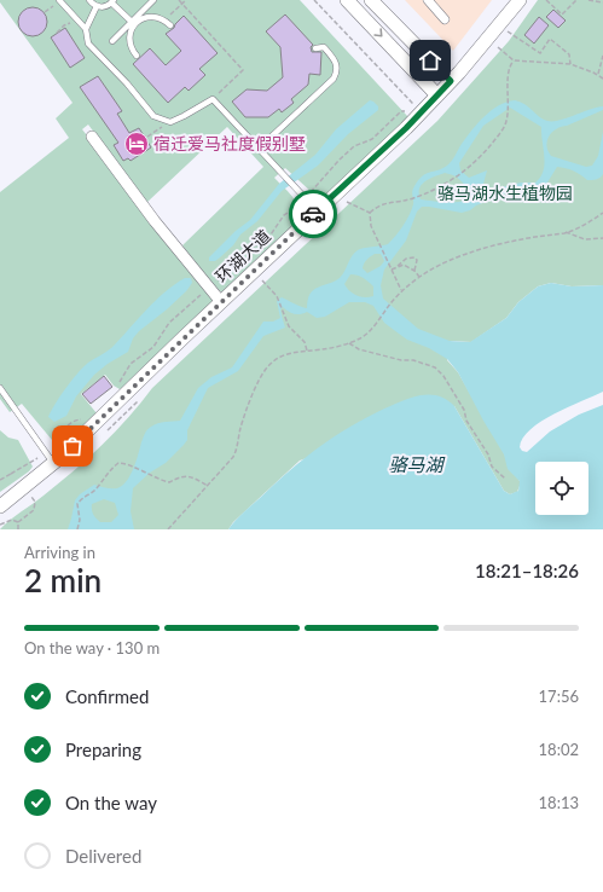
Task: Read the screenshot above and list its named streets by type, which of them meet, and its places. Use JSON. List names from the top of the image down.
{
  "streets": {
    "street": ["环湖大道"]
  },
  "water": ["骆马湖"],
  "parks": ["骆马湖水生植物园"],
  "places": {
    "hotel": ["宿迁爱马社度假别墅"]
  },
  "page": {
    "heading": ["2 min", "Arriving in", "18:21–18:26"],
    "bar": "On the way · 130 m",
    "list": [
      ["Confirmed", "17:56"],
      ["Preparing", "18:02"],
      ["On the way", "18:13"],
      "Delivered"
    ]
  }
}
